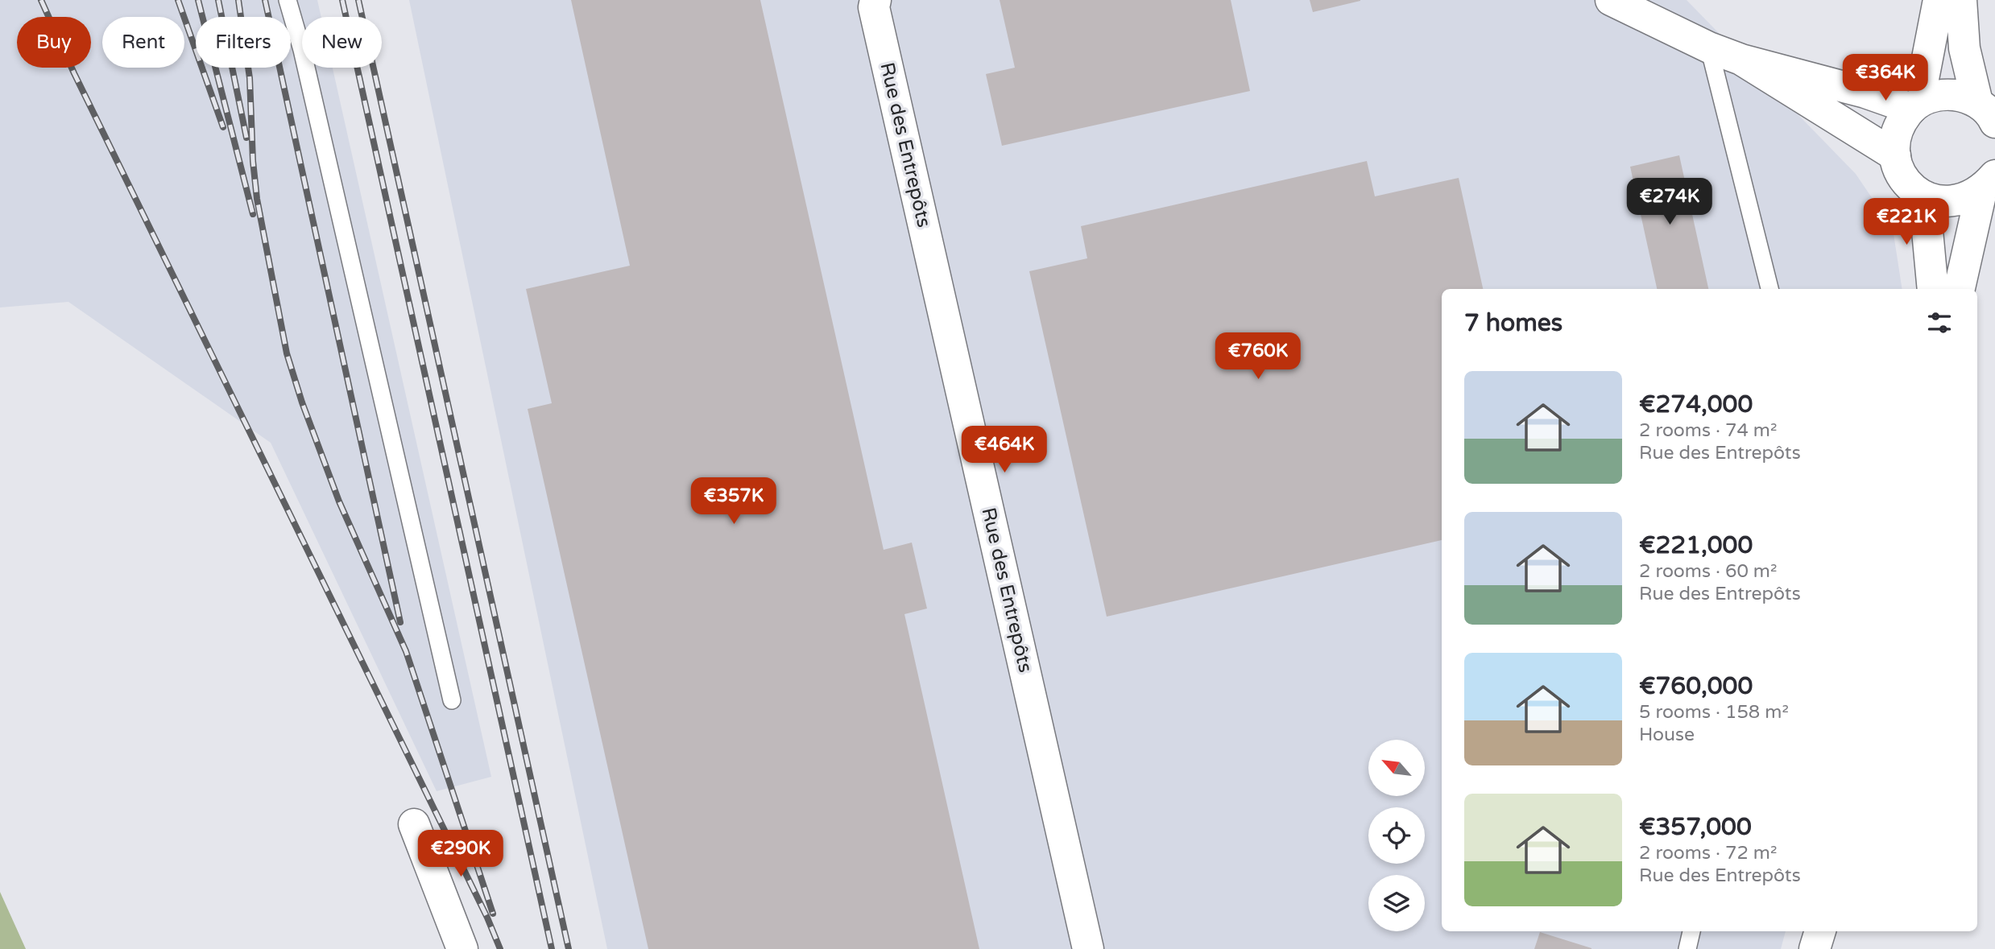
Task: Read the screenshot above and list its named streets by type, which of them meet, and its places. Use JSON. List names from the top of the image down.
{
  "streets": {
    "street": ["Rue des Entrepôts"]
  },
  "north": "top left",
  "page": {
    "chip": [
      "Buy",
      "Rent",
      "Filters",
      "New"
    ],
    "price": [
      "€364K",
      "€274K",
      "€221K",
      "€760K",
      "€464K",
      "€357K",
      "€290K"
    ],
    "heading": "7 homes",
    "list": [
      {
        "name": "€274,000",
        "note": "2 rooms · 74 m² · Rue des Entrepôts"
      },
      {
        "name": "€221,000",
        "note": "2 rooms · 60 m² · Rue des Entrepôts"
      },
      {
        "name": "€760,000",
        "note": "5 rooms · 158 m² · House"
      },
      {
        "name": "€357,000",
        "note": "2 rooms · 72 m² · Rue des Entrepôts"
      }
    ]
  }
}
